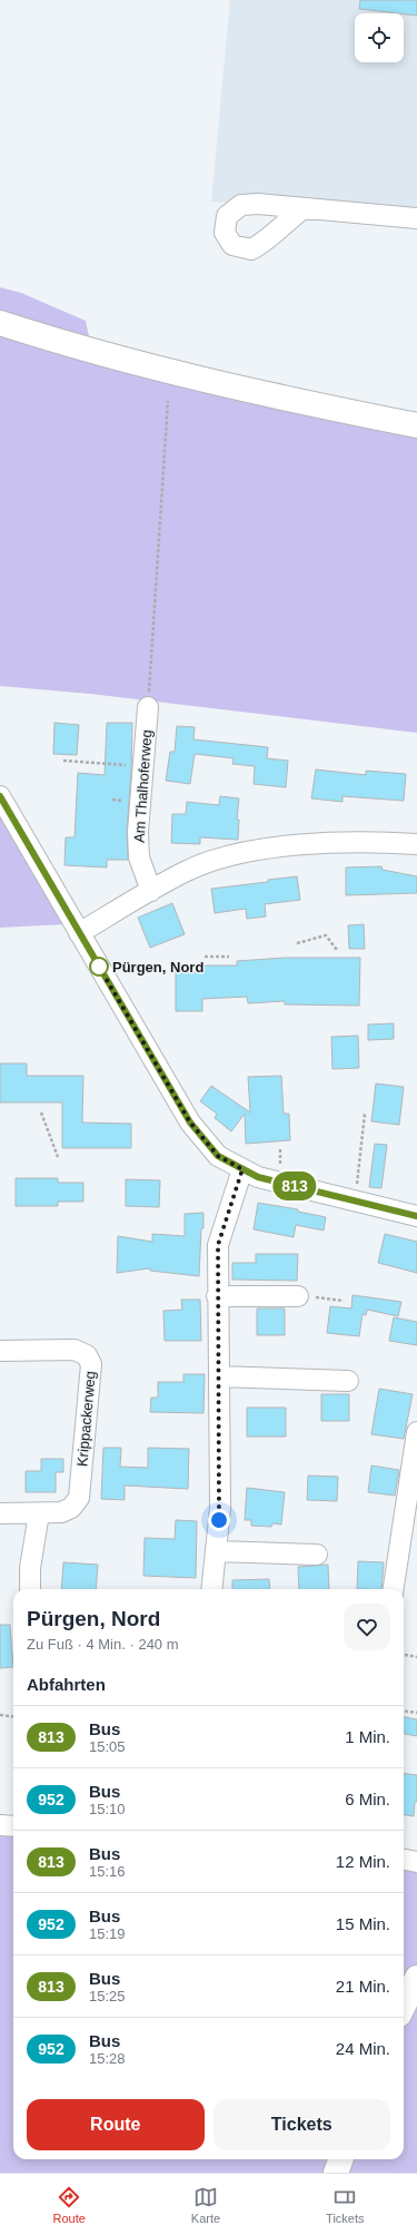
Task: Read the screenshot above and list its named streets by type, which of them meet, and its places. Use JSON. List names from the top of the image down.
{
  "streets": {
    "street": ["Am Thalhoferweg", "Krippackerweg"]
  },
  "places": ["Pürgen, Nord"],
  "lines": ["bus line 813"],
  "page": {
    "on_map": "813",
    "heading": [
      ["Pürgen, Nord", "Zu Fuß · 4 Min. · 240 m"],
      "Abfahrten"
    ],
    "list": [
      {
        "mark": "813",
        "name": "Bus",
        "note": "15:05",
        "value": "1 Min."
      },
      {
        "mark": "952",
        "name": "Bus",
        "note": "15:10",
        "value": "6 Min."
      },
      {
        "mark": "813",
        "name": "Bus",
        "note": "15:16",
        "value": "12 Min."
      },
      {
        "mark": "952",
        "name": "Bus",
        "note": "15:19",
        "value": "15 Min."
      },
      {
        "mark": "813",
        "name": "Bus",
        "note": "15:25",
        "value": "21 Min."
      },
      {
        "mark": "952",
        "name": "Bus",
        "note": "15:28",
        "value": "24 Min."
      }
    ],
    "buttons": ["Route", "Tickets"],
    "tabs": ["Route", "Karte", "Tickets"]
  }
}
